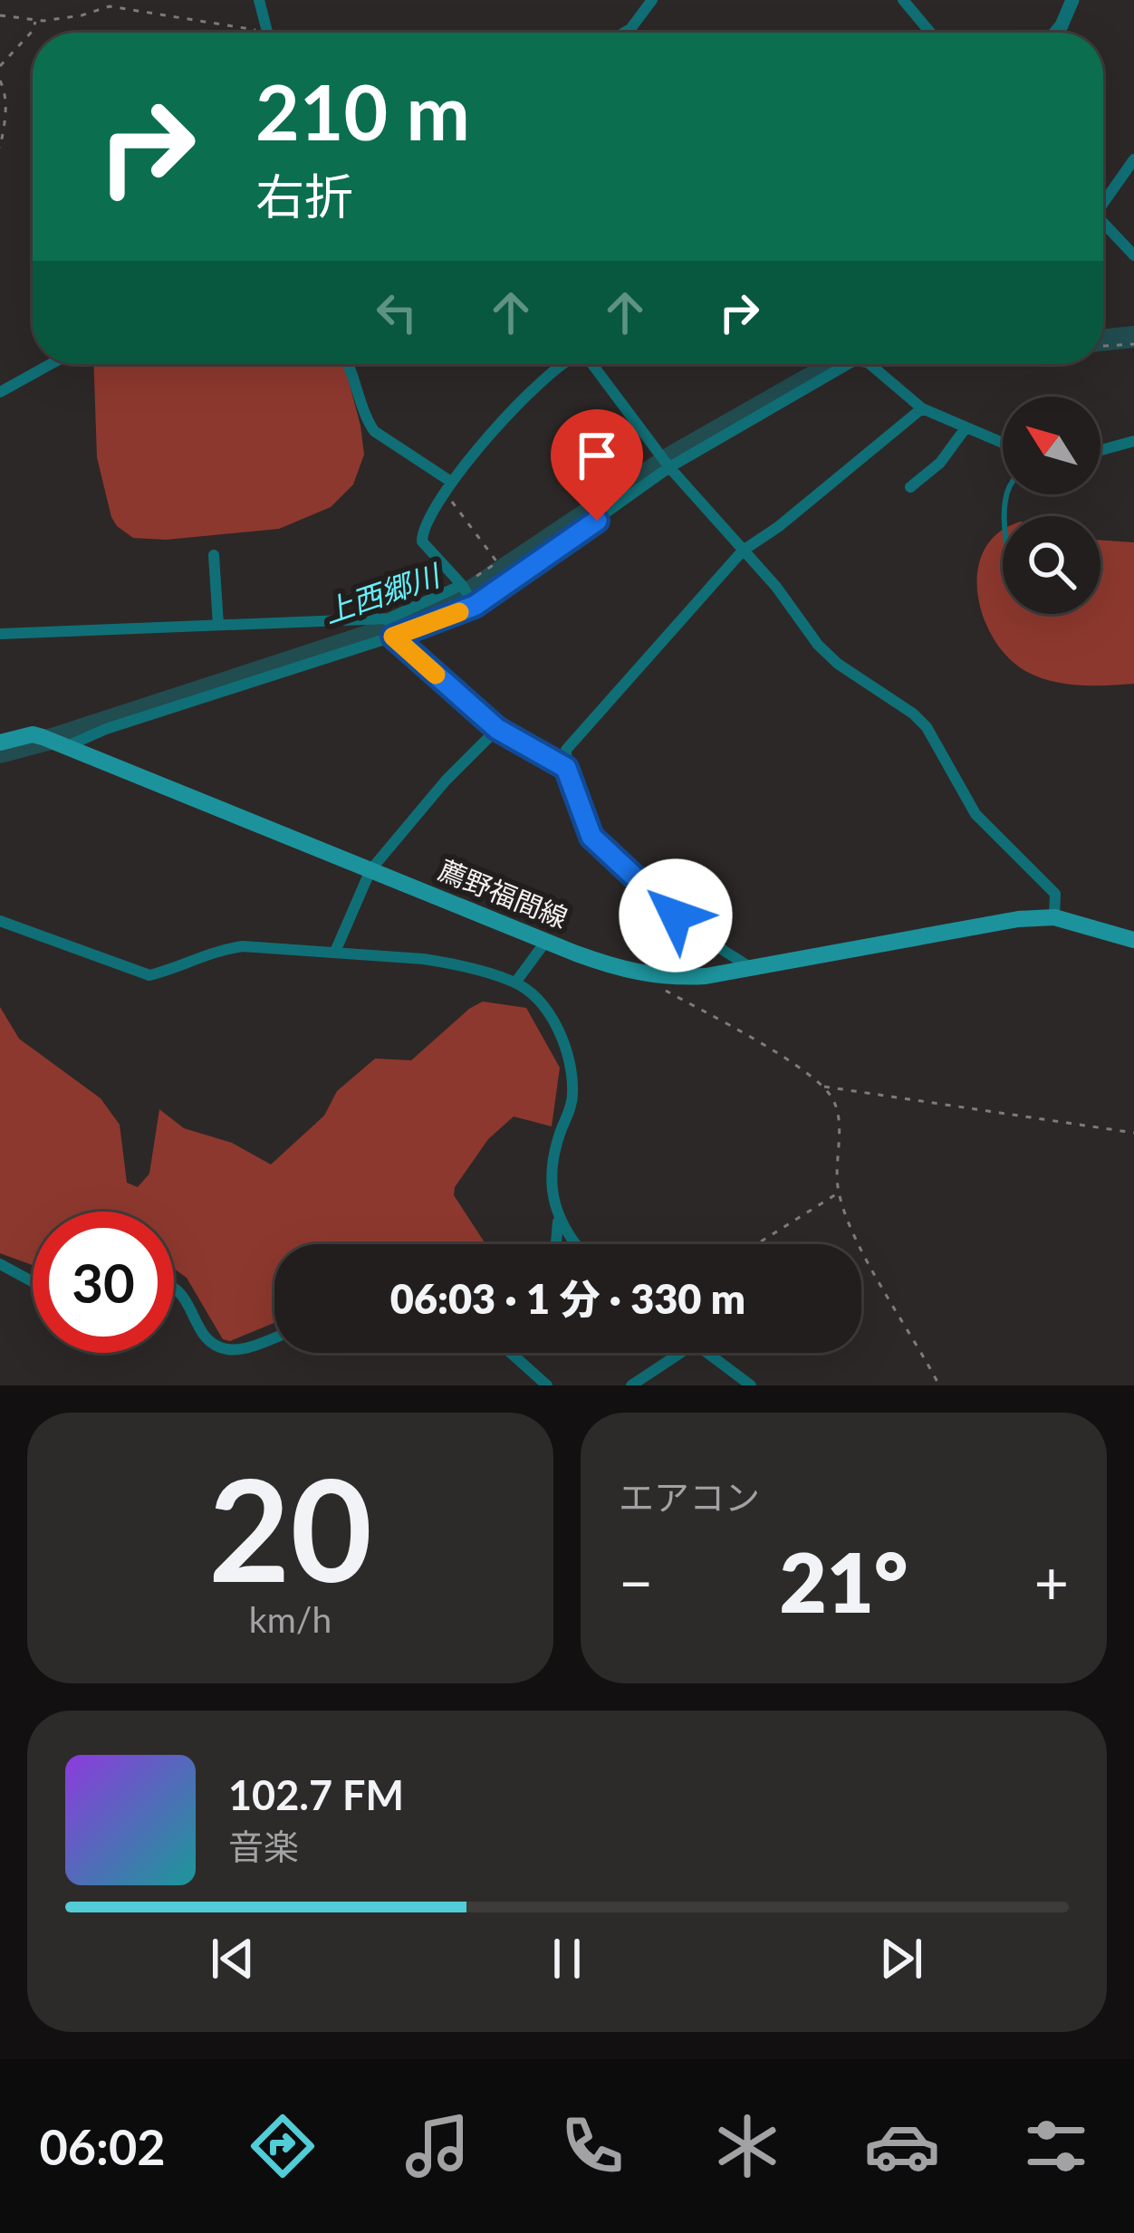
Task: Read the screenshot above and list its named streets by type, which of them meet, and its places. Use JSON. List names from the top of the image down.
{
  "streets": {
    "main road": ["薦野福間線"]
  },
  "water": ["上西郷川"],
  "north": "top left",
  "page": {
    "turn": ["210 m", "右折"],
    "limit": "30",
    "trip": "06:03 · 1 分 · 330 m",
    "tile": [
      ["20", "km/h"],
      "エアコン"
    ],
    "heat": ["−", "21°", "+"],
    "song": ["102.7 FM", "音楽"],
    "tabs": "06:02"
  }
}
